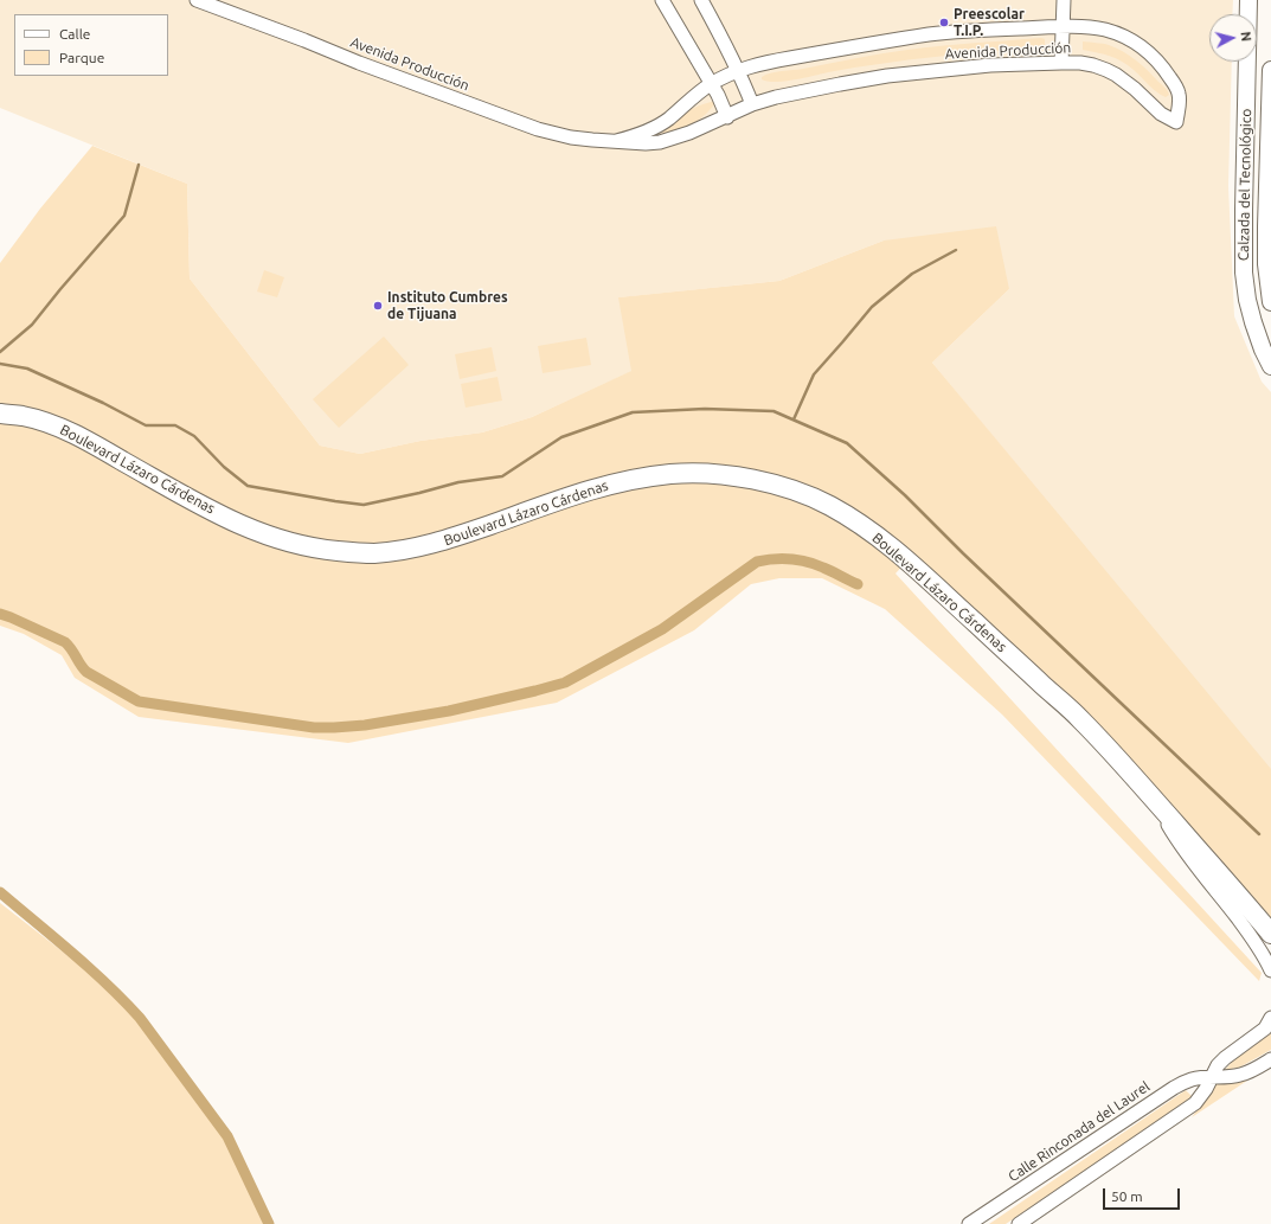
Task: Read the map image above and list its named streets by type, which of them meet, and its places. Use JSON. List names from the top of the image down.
{
  "streets": {
    "highway": ["Boulevard Lázaro Cárdenas"],
    "main road": ["Calzada del Tecnológico"],
    "street": ["Avenida Producción", "Calle Rinconada del Laurel"]
  },
  "places": ["Preescolar T.I.P.", "Instituto Cumbres de Tijuana"],
  "legend": ["Calle", "Parque"],
  "scale_bar": "50 m",
  "north": "right"
}
